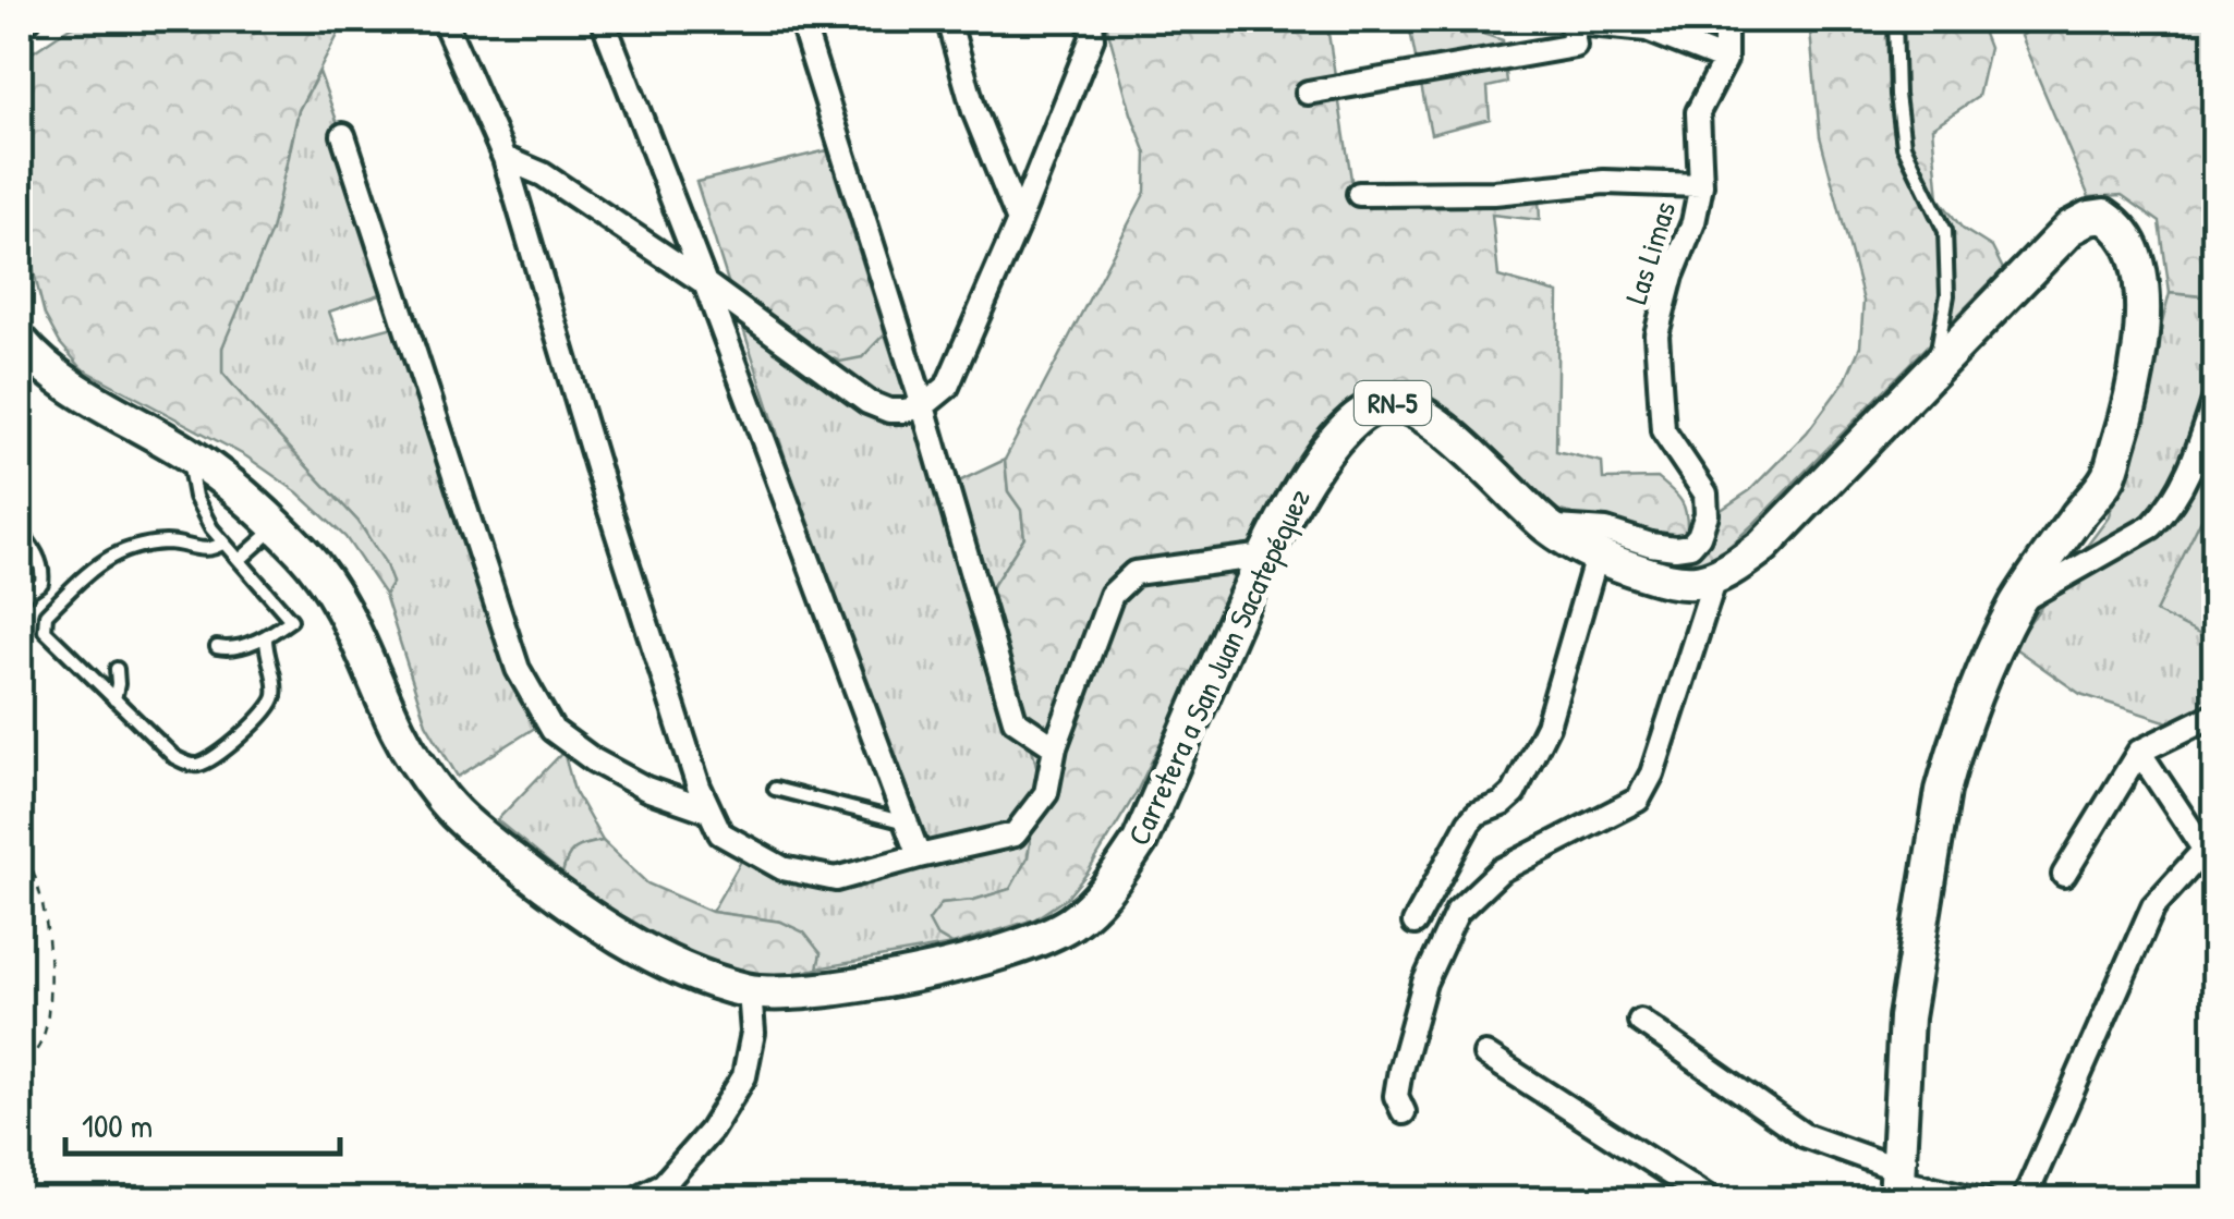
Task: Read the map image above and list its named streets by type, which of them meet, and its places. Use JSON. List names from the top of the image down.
{
  "streets": {
    "main road": ["RN-5", "Carretera a San Juan Sacatepéquez"],
    "street": ["Las Limas"]
  },
  "crossings": [
    ["Las Limas", "Carretera a San Juan Sacatepéquez"]
  ],
  "scale_bar": "100 m"
}
